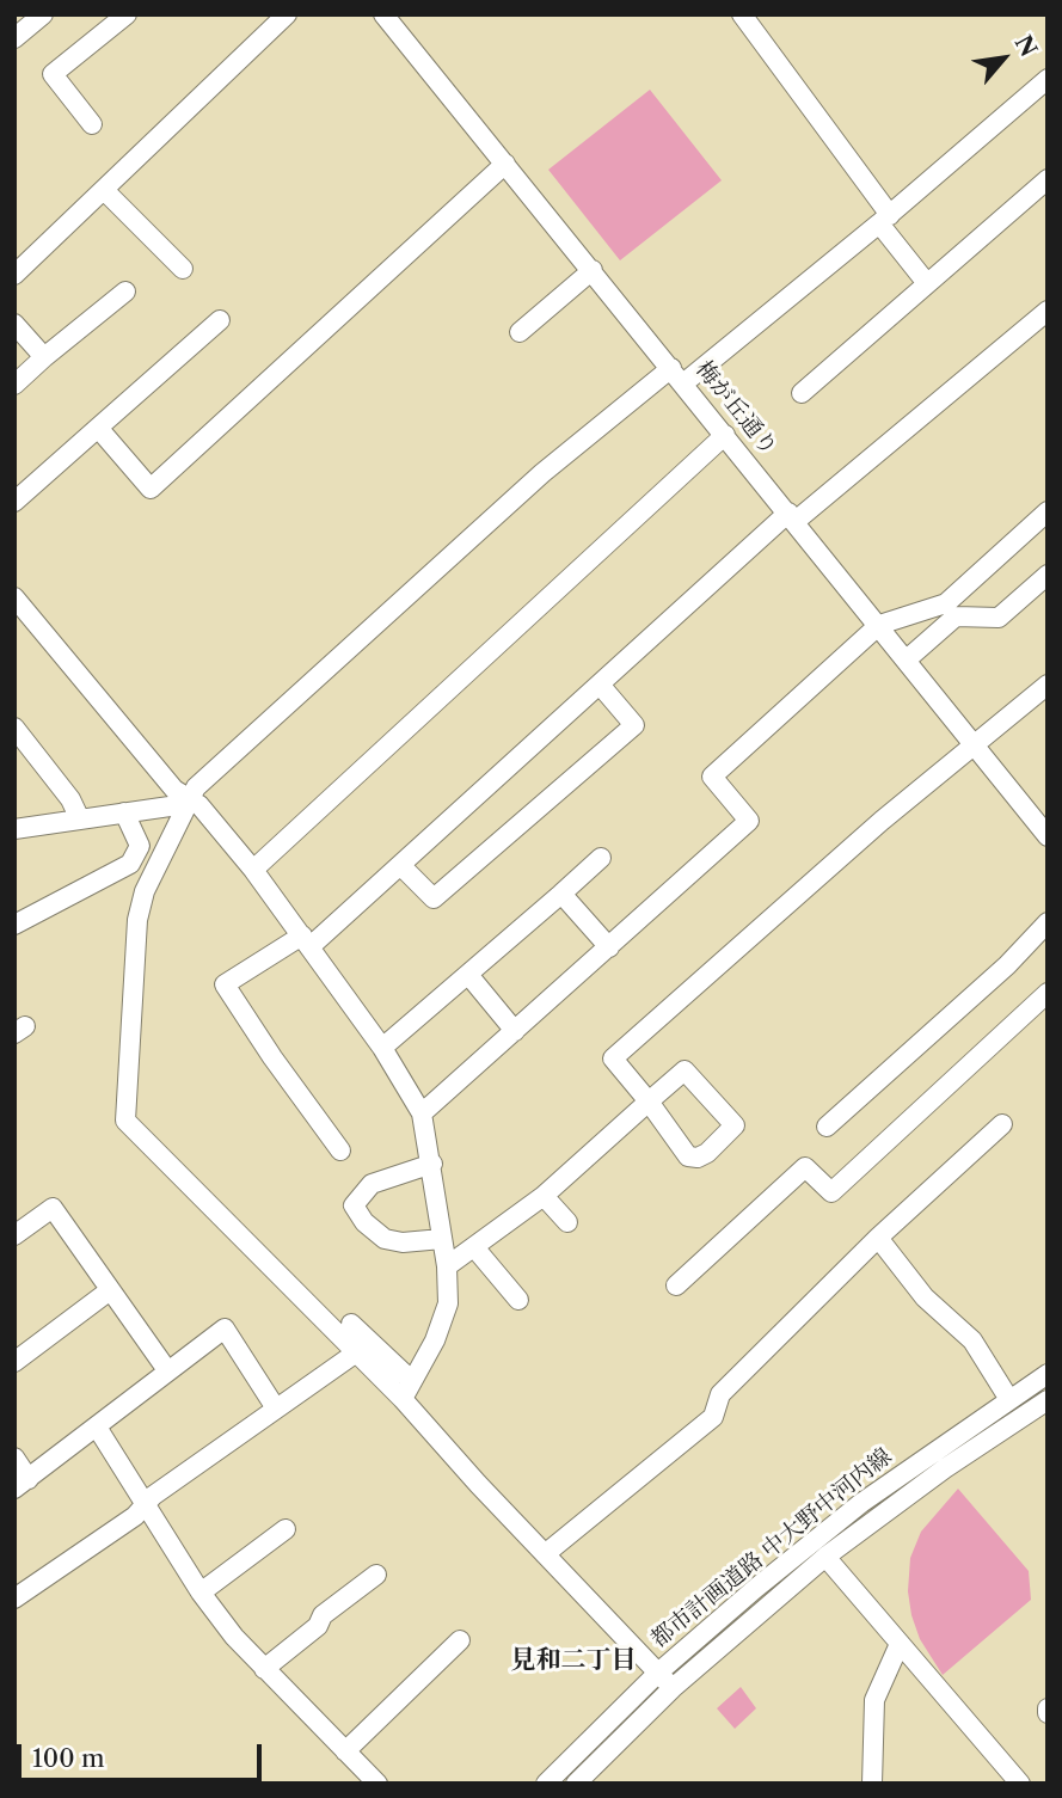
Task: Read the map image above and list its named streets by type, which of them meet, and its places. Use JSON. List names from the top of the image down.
{
  "streets": {
    "street": ["梅が丘通り", "都市計画道路 中大野中河内線"]
  },
  "districts": ["見和二丁目"],
  "scale_bar": "100 m",
  "north": "top right"
}
